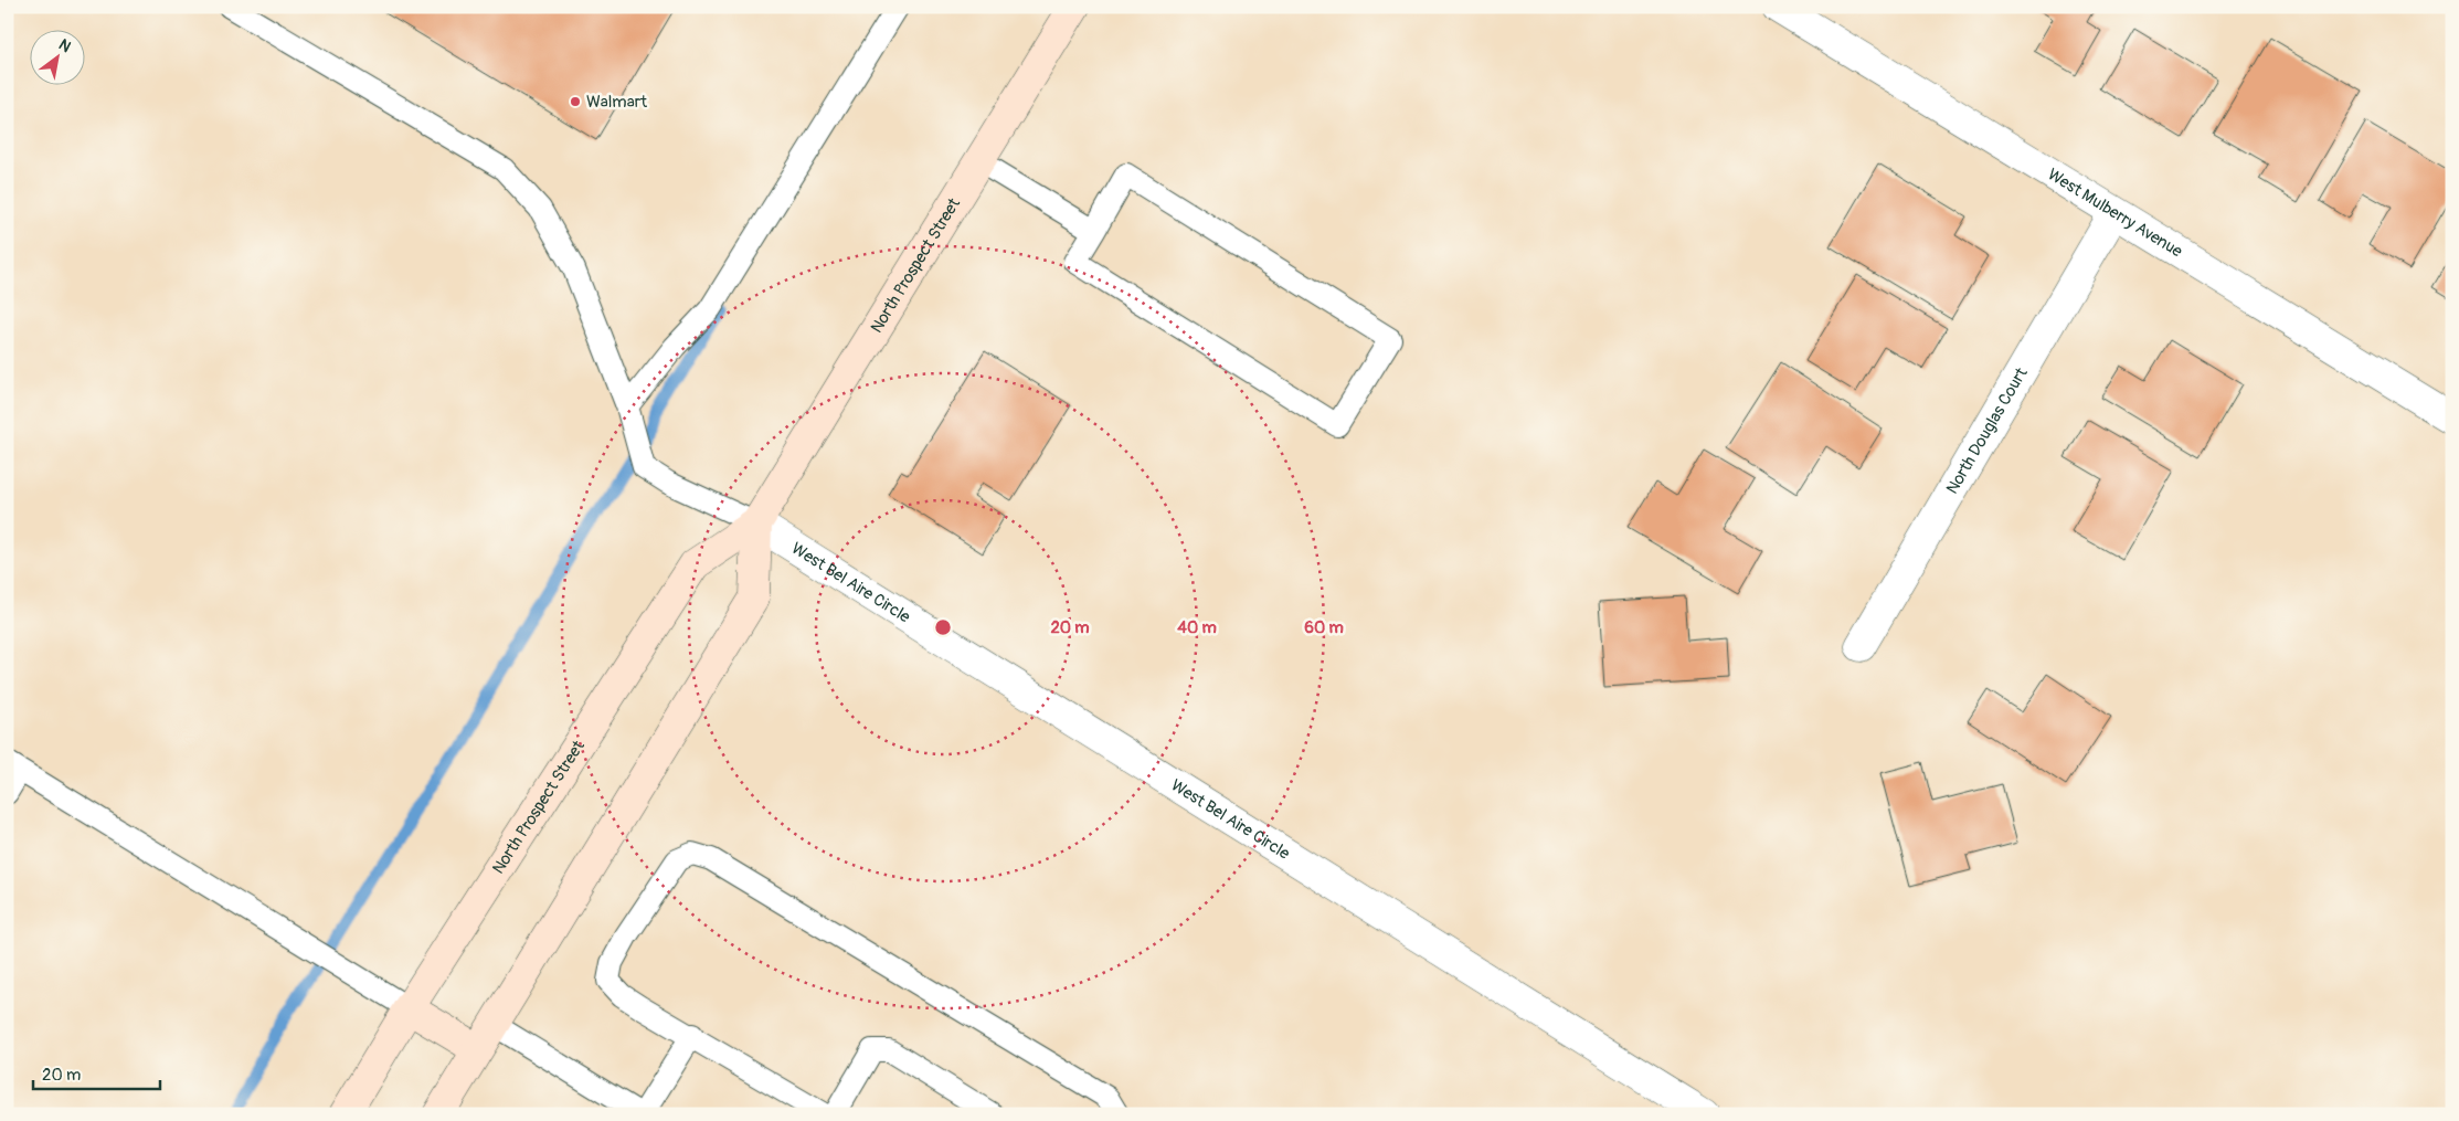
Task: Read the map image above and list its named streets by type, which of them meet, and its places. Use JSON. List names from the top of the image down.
{
  "streets": {
    "street": [
      "West Mulberry Avenue",
      "North Prospect Street",
      "North Douglas Court",
      "West Bel Aire Circle"
    ]
  },
  "crossings": [
    ["West Mulberry Avenue", "North Douglas Court"],
    ["North Prospect Street", "West Bel Aire Circle"]
  ],
  "places": ["Walmart"],
  "scale_bar": "20 m",
  "north": "top right",
  "rings": ["20 m", "40 m", "60 m"]
}
